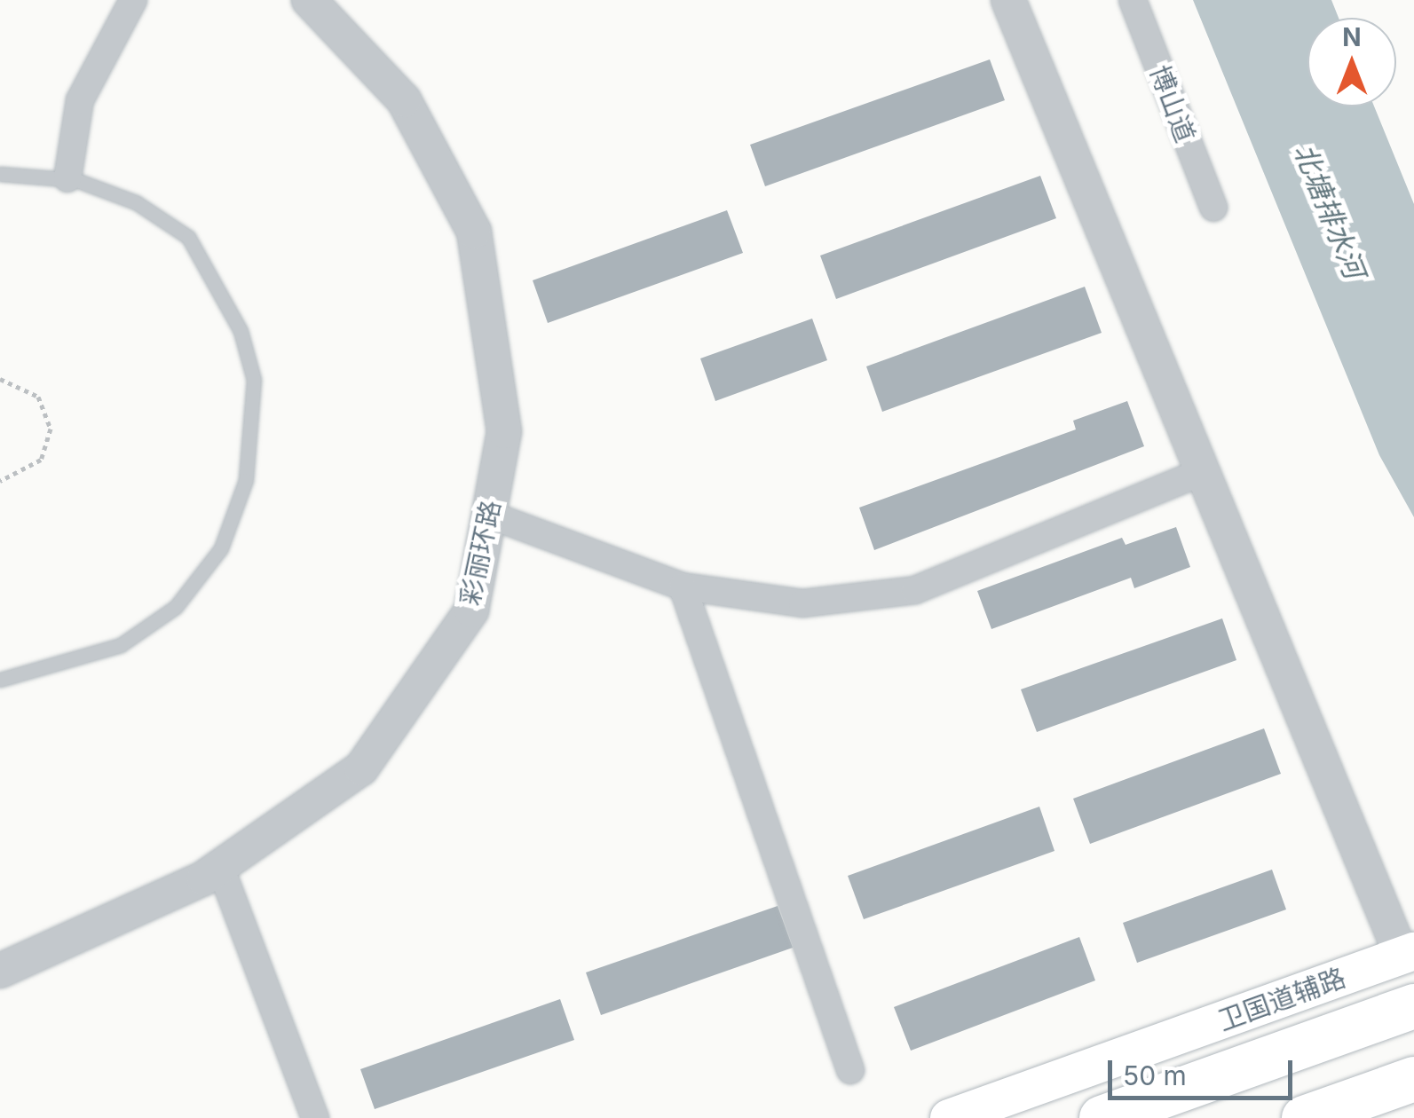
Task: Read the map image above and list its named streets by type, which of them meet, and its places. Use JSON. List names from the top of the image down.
{
  "streets": {
    "main road": ["卫国道辅路"],
    "street": ["博山道", "彩丽环路"]
  },
  "water": ["北塘排水河"],
  "scale_bar": "50 m",
  "north": "top"
}
